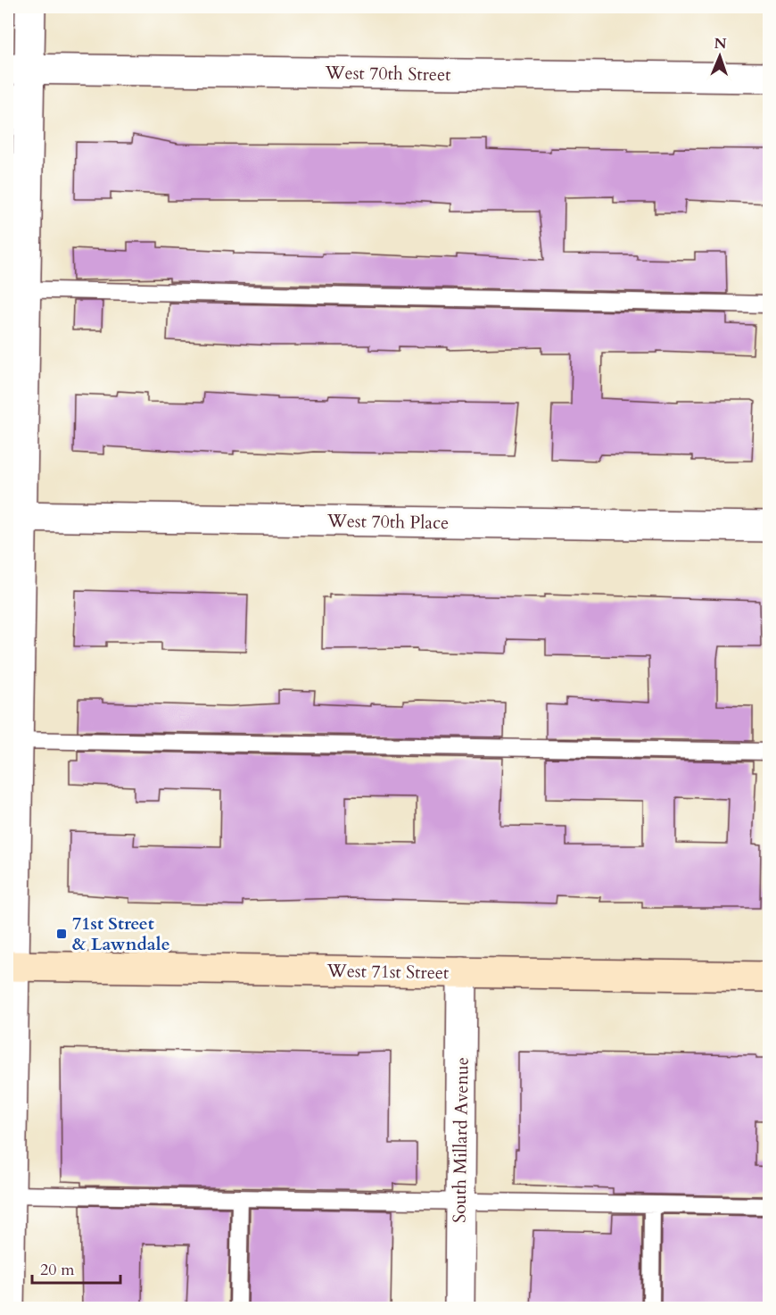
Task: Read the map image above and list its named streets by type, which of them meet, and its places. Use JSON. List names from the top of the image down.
{
  "streets": {
    "main road": ["West 71st Street"],
    "street": ["West 70th Street", "West 70th Place", "South Millard Avenue"]
  },
  "crossings": [
    ["West 71st Street", "South Millard Avenue"]
  ],
  "places": {
    "transit": ["71st Street & Lawndale"]
  },
  "scale_bar": "20 m",
  "north": "top"
}
